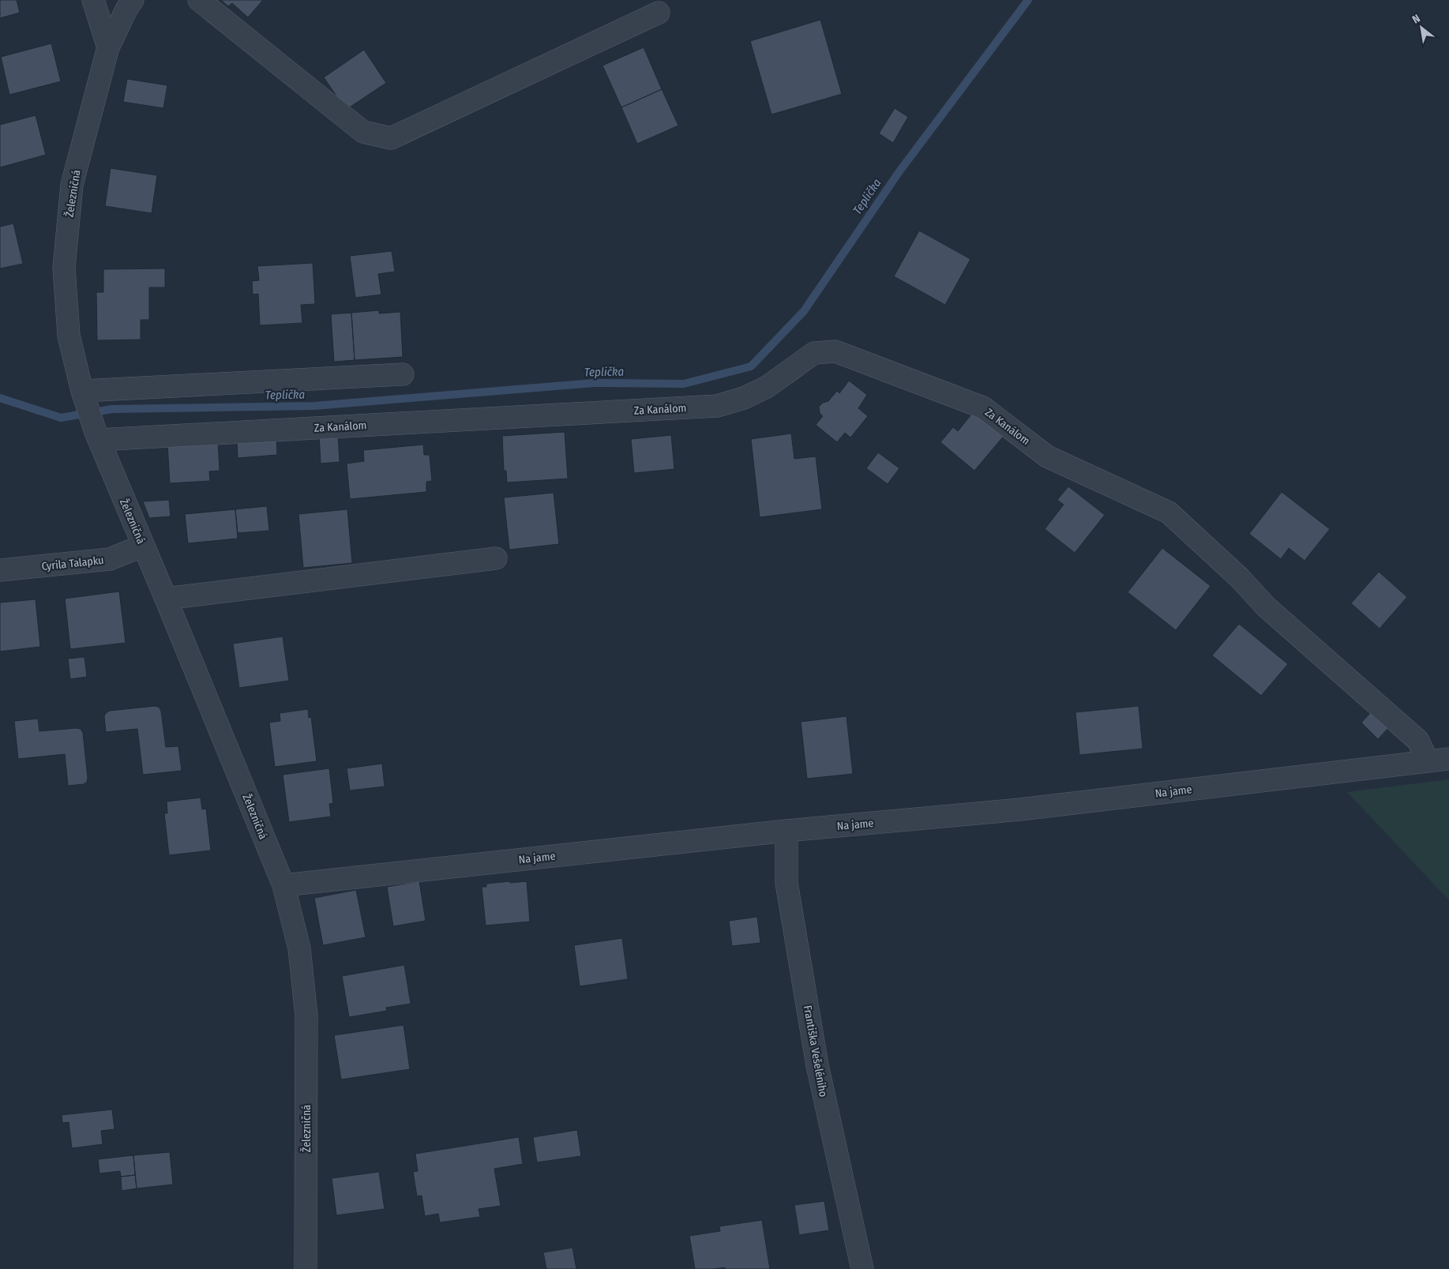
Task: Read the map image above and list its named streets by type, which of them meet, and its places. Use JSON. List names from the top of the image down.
{
  "streets": {
    "street": [
      "Železničná",
      "Za Kanálom",
      "Cyrila Talapku",
      "Na jame",
      "Františka Vešeléniho"
    ]
  },
  "crossings": [
    ["Železničná", "Za Kanálom"],
    ["Železničná", "Cyrila Talapku"],
    ["Železničná", "Na jame"],
    ["Za Kanálom", "Na jame"],
    ["Na jame", "Františka Vešeléniho"]
  ],
  "water": ["Teplička"],
  "north": "top left"
}
